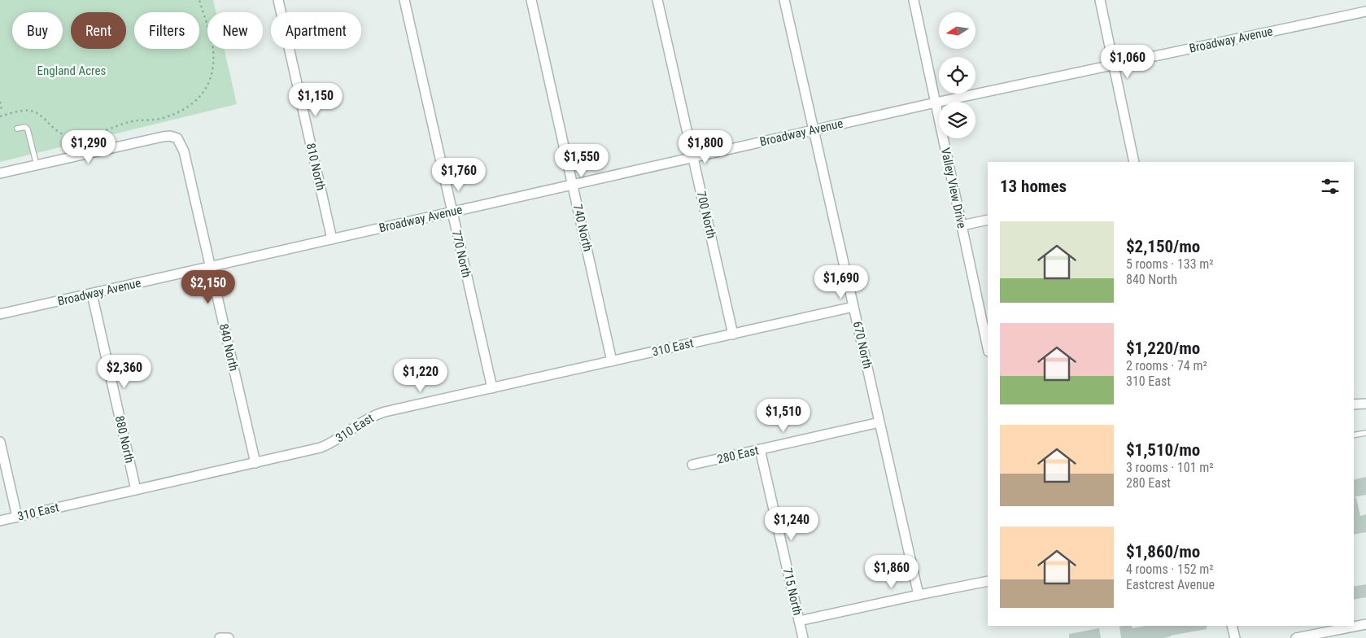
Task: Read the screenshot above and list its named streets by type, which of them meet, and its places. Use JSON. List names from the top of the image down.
{
  "streets": {
    "street": [
      "Broadway Avenue",
      "810 North",
      "Valley View Drive",
      "700 North",
      "740 North",
      "770 North",
      "670 North",
      "840 North",
      "310 East",
      "880 North",
      "280 East",
      "715 North"
    ]
  },
  "crossings": [
    ["Broadway Avenue", "810 North"],
    ["Broadway Avenue", "Valley View Drive"],
    ["Broadway Avenue", "700 North"],
    ["Broadway Avenue", "740 North"],
    ["Broadway Avenue", "770 North"],
    ["Broadway Avenue", "670 North"],
    ["Broadway Avenue", "840 North"],
    ["Broadway Avenue", "880 North"],
    ["700 North", "310 East"],
    ["740 North", "310 East"],
    ["770 North", "310 East"],
    ["670 North", "310 East"],
    ["670 North", "280 East"],
    ["840 North", "310 East"],
    ["310 East", "880 North"],
    ["280 East", "715 North"]
  ],
  "parks": ["England Acres"],
  "north": "left",
  "page": {
    "chip": [
      "Buy",
      "Rent",
      "Filters",
      "New",
      "Apartment"
    ],
    "price": [
      "$1,060",
      "$1,150",
      "$1,290",
      "$1,800",
      "$1,550",
      "$1,760",
      "$1,690",
      "$2,150",
      "$2,360",
      "$1,220",
      "$1,510",
      "$1,240",
      "$1,860"
    ],
    "heading": "13 homes",
    "list": [
      {
        "name": "$2,150/mo",
        "note": "5 rooms · 133 m² · 840 North"
      },
      {
        "name": "$1,220/mo",
        "note": "2 rooms · 74 m² · 310 East"
      },
      {
        "name": "$1,510/mo",
        "note": "3 rooms · 101 m² · 280 East"
      },
      {
        "name": "$1,860/mo",
        "note": "4 rooms · 152 m² · Eastcrest Avenue"
      }
    ]
  }
}
